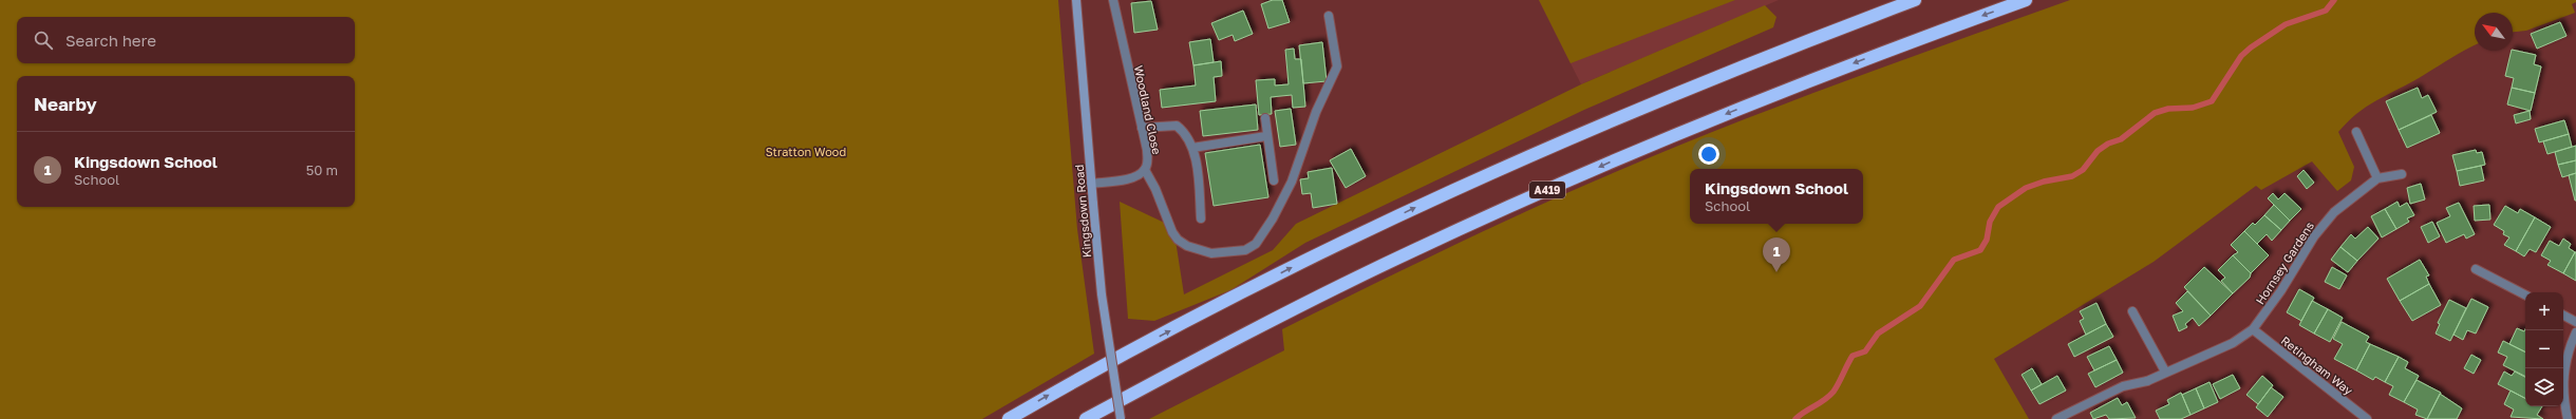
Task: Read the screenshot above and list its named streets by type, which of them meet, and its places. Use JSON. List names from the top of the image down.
{
  "streets": {
    "highway": ["A419"],
    "main road": ["Kingsdown Road"],
    "street": ["Woodland Close", "Hornsey Gardens", "Retingham Way"]
  },
  "crossings": [
    ["Woodland Close", "Kingsdown Road"],
    ["Hornsey Gardens", "Retingham Way"]
  ],
  "parks": ["Stratton Wood"],
  "north": "top left",
  "page": {
    "search": "Search here",
    "heading": "Nearby",
    "list": [
      {
        "mark": "1",
        "name": "Kingsdown School",
        "note": "School",
        "value": "50 m"
      }
    ],
    "popup": ["Kingsdown School", "School"],
    "pins": "1",
    "map_buttons": ["+", "−"]
  }
}
